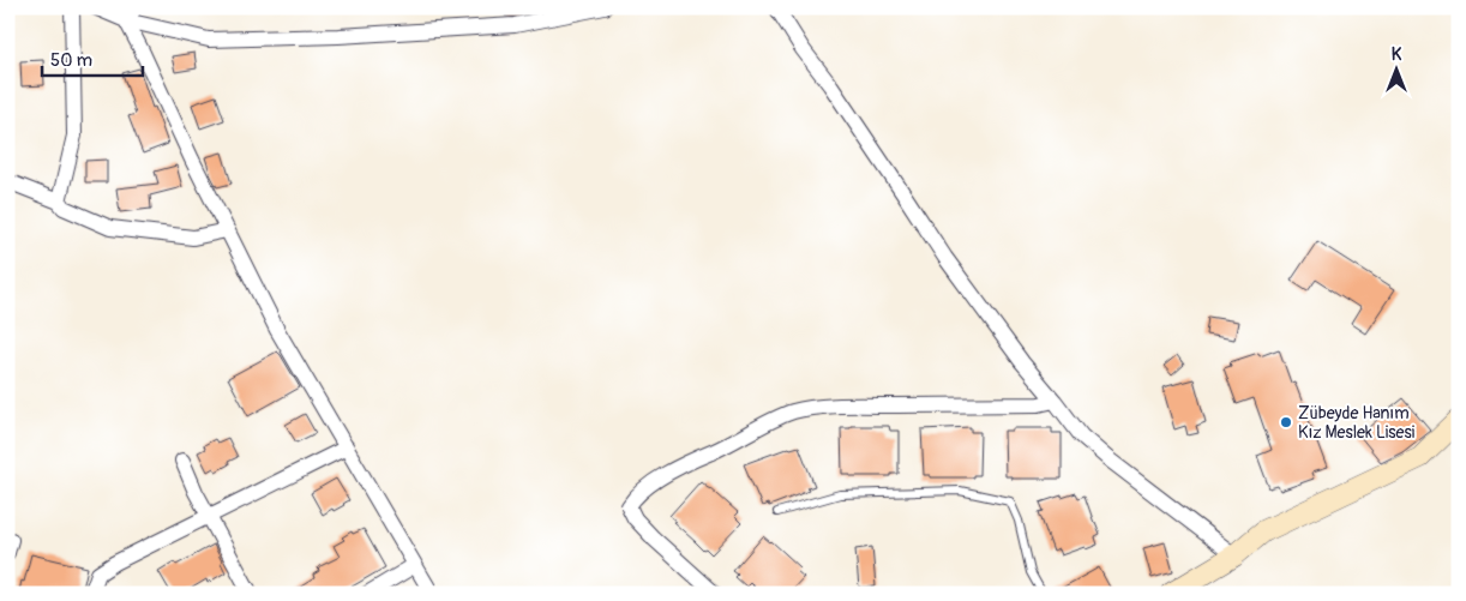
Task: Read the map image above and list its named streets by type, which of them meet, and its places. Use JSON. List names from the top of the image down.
{
  "places": ["Zübeyde Hanım Kız Meslek Lisesi"],
  "scale_bar": "50 m",
  "north": "top"
}
